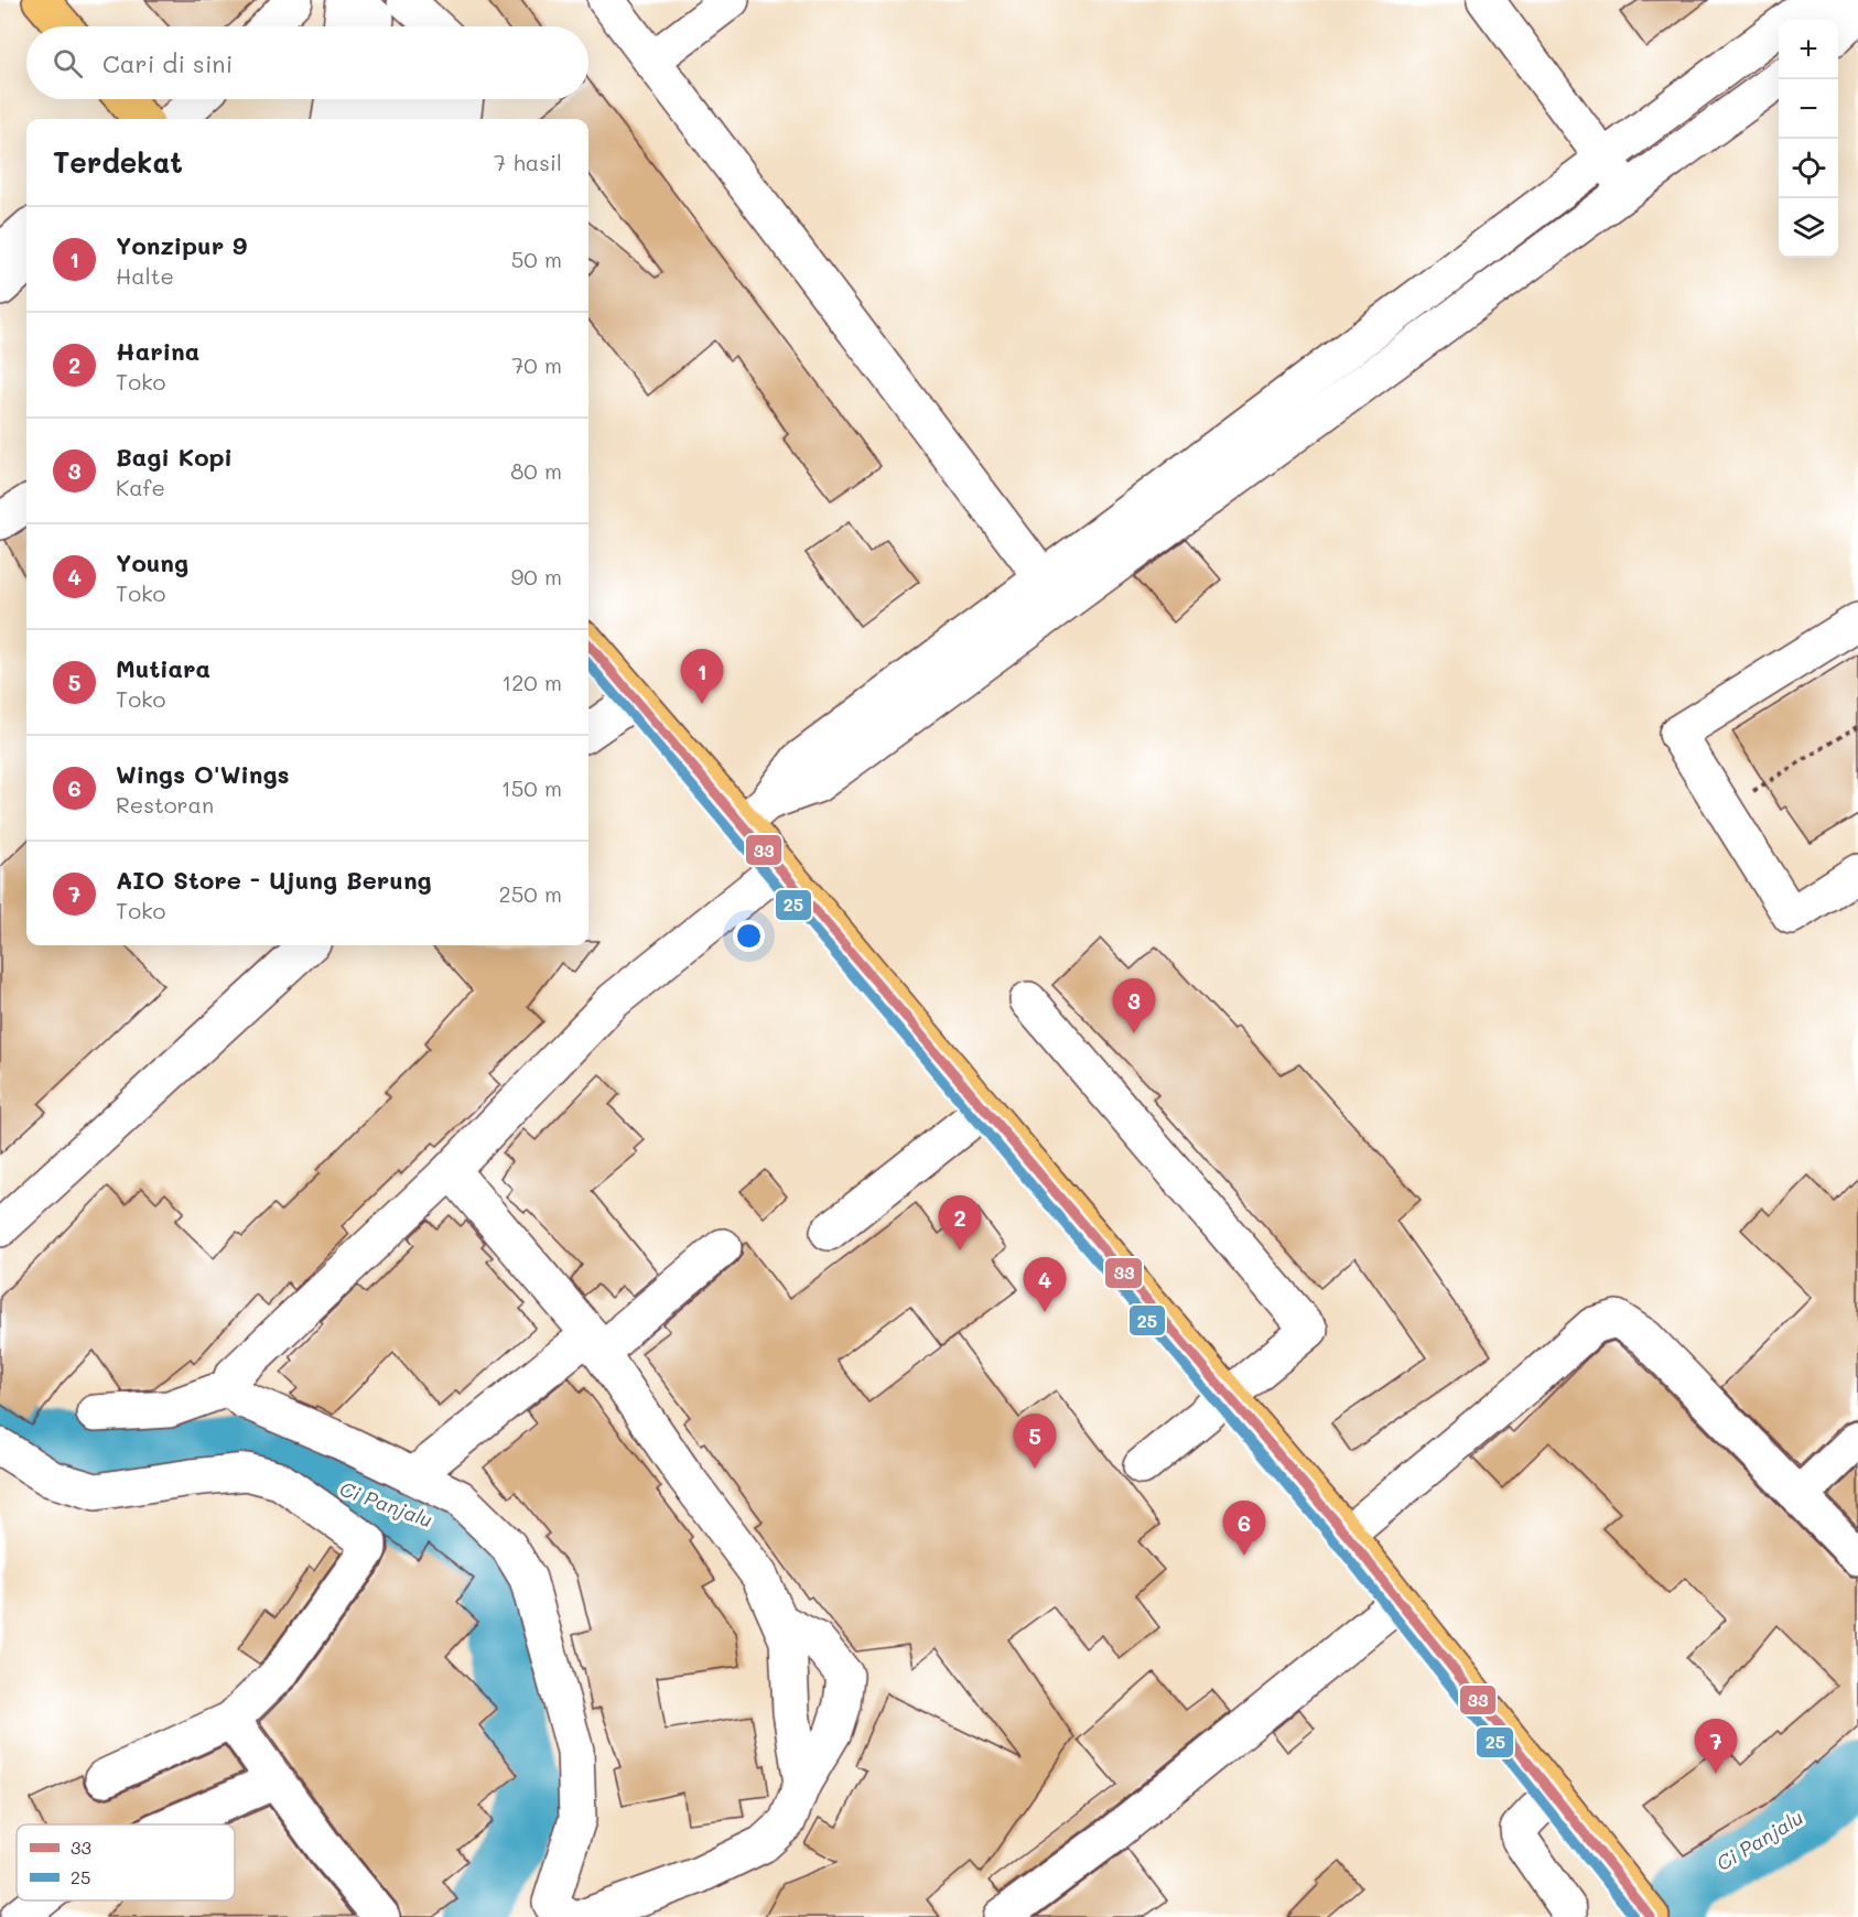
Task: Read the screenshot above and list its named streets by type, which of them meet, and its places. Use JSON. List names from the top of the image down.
{
  "water": ["Ci Panjalu"],
  "lines": ["transit line 33", "transit line 25"],
  "legend": ["33", "25"],
  "page": {
    "map_buttons": ["+", "−"],
    "search": "Cari di sini",
    "heading": ["Terdekat", "7 hasil"],
    "list": [
      {
        "mark": "1",
        "name": "Yonzipur 9",
        "note": "Halte",
        "value": "50 m"
      },
      {
        "mark": "2",
        "name": "Harina",
        "note": "Toko",
        "value": "70 m"
      },
      {
        "mark": "3",
        "name": "Bagi Kopi",
        "note": "Kafe",
        "value": "80 m"
      },
      {
        "mark": "4",
        "name": "Young",
        "note": "Toko",
        "value": "90 m"
      },
      {
        "mark": "5",
        "name": "Mutiara",
        "note": "Toko",
        "value": "120 m"
      },
      {
        "mark": "6",
        "name": "Wings O'Wings",
        "note": "Restoran",
        "value": "150 m"
      },
      {
        "mark": "7",
        "name": "AIO Store - Ujung Berung",
        "note": "Toko",
        "value": "250 m"
      }
    ],
    "pins": [
      "1",
      "3",
      "2",
      "4",
      "5",
      "6",
      "7"
    ]
  }
}
